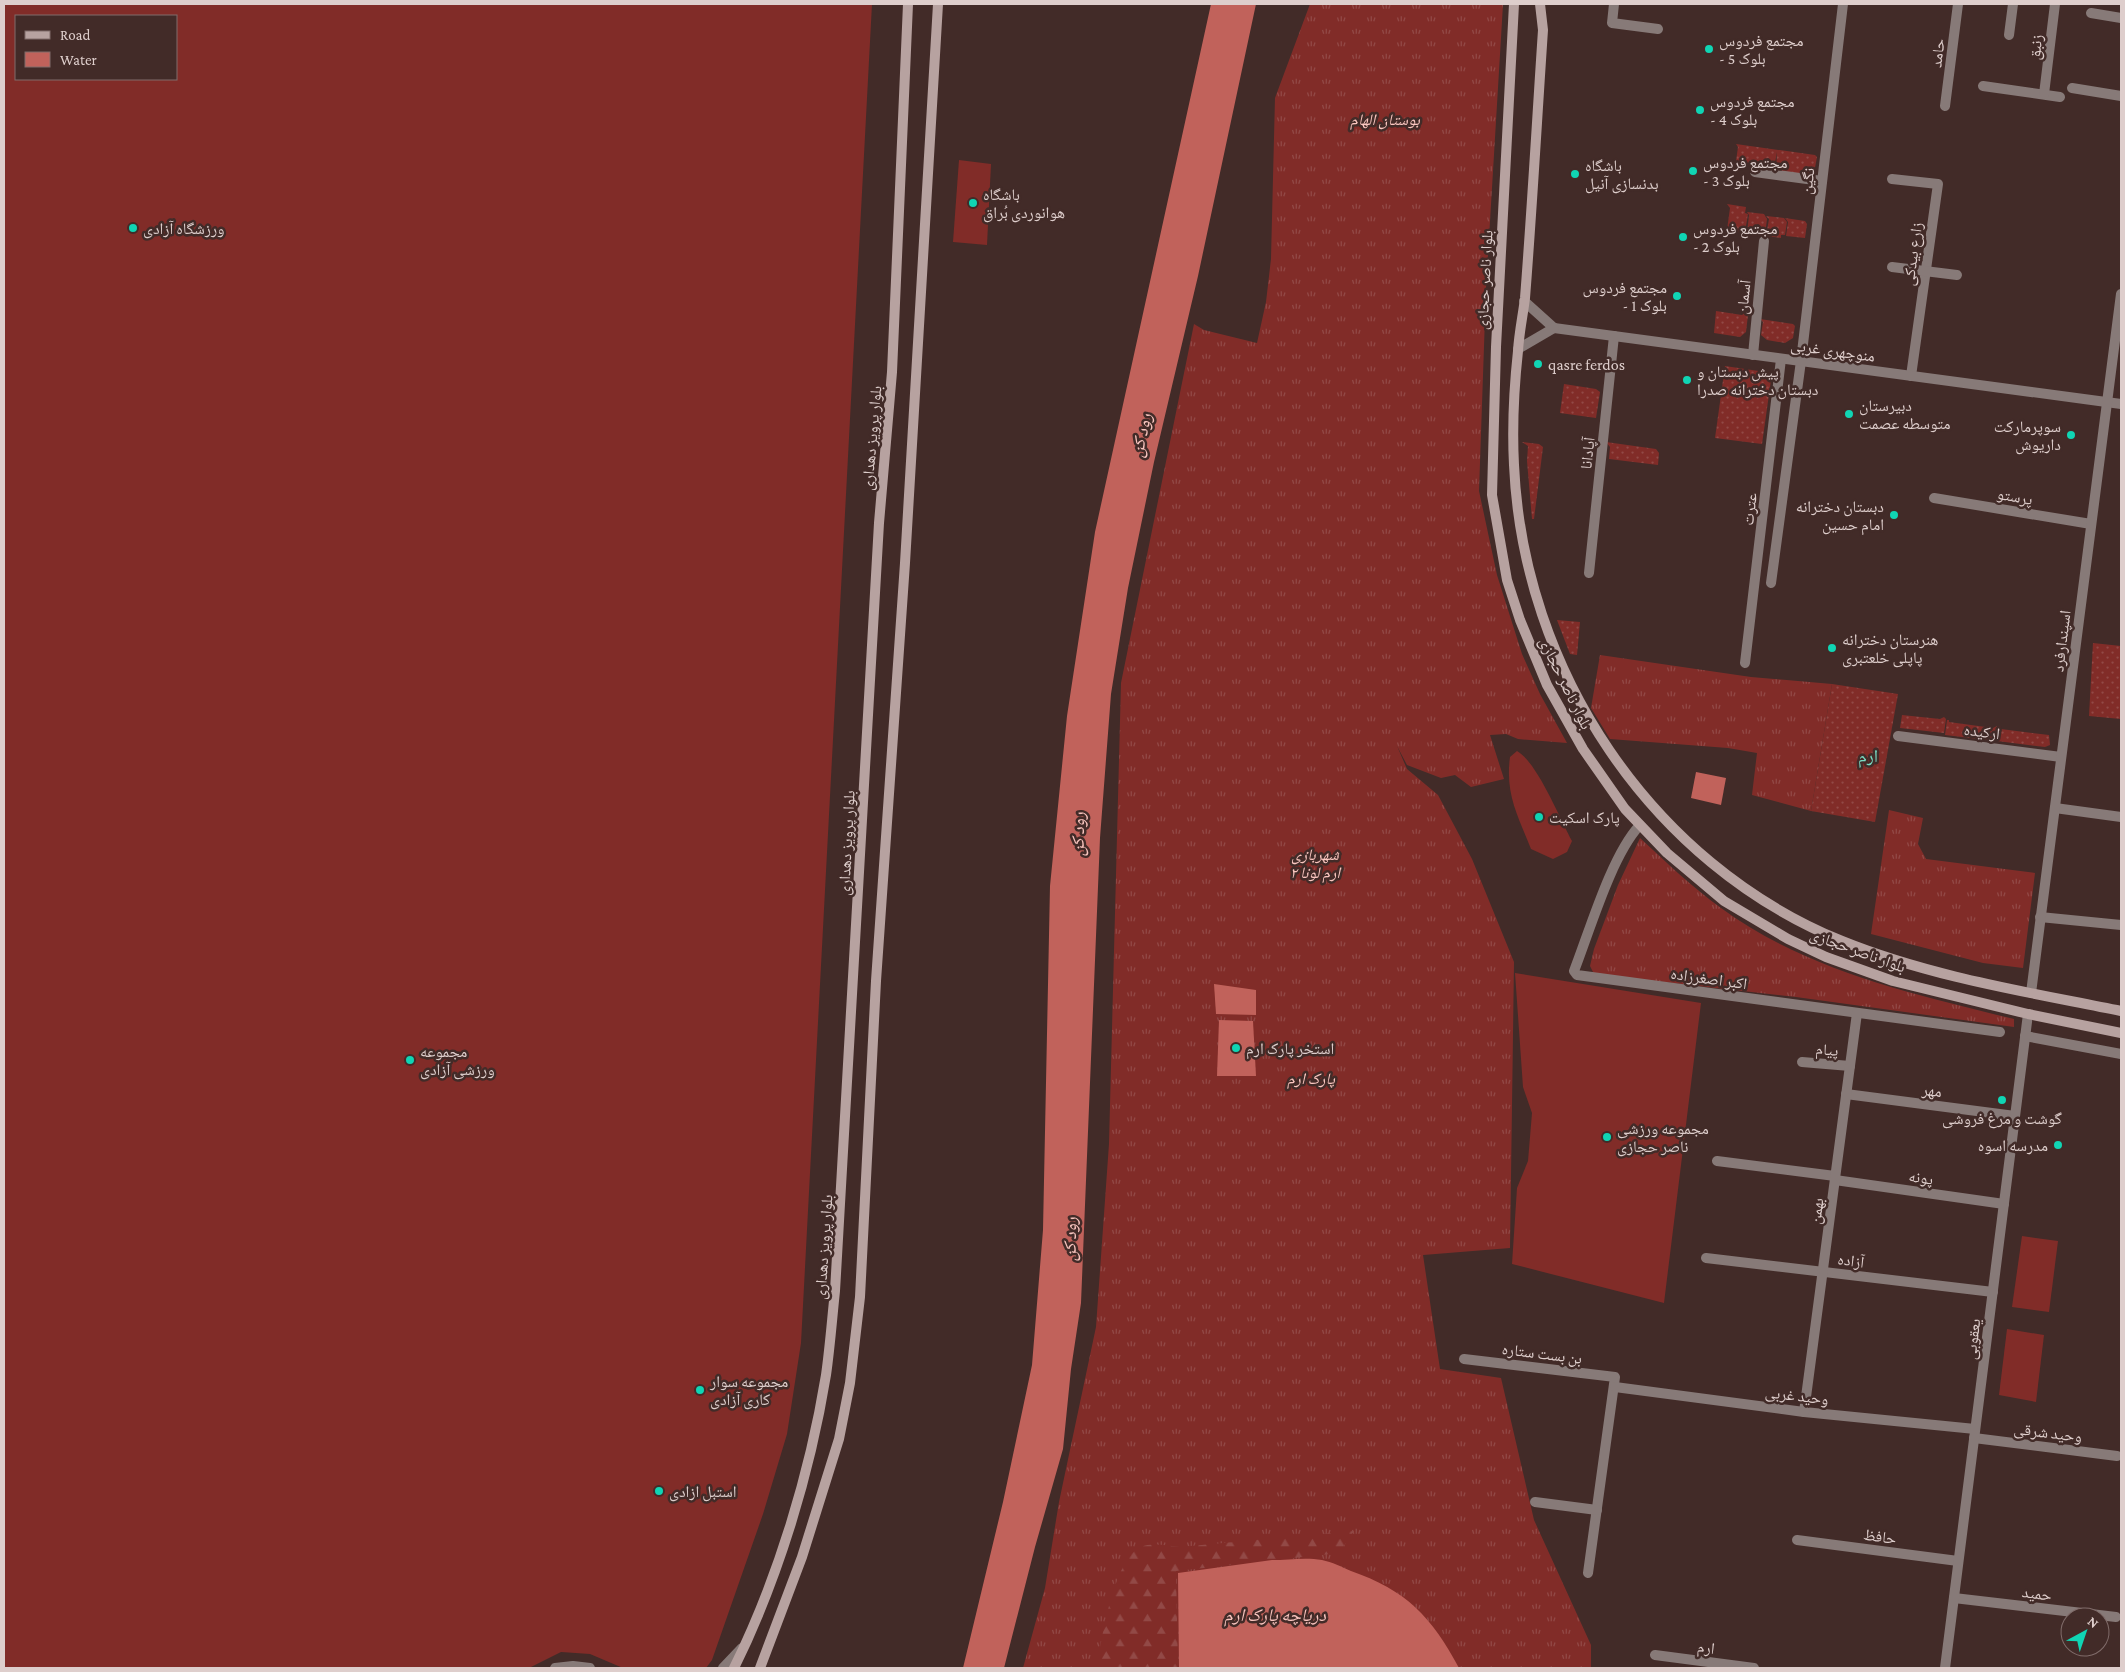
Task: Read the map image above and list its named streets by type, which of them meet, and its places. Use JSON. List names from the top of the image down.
{
  "streets": {
    "main road": ["بلوار ناصر حجازی", "بلوار پرویز دهداری"],
    "street": [
      "زنبق",
      "حامد",
      "نگین",
      "زارع بیدکی",
      "آسمان",
      "منوچهری غربی",
      "آپادانا",
      "پرستو",
      "عترت",
      "اسپندارفرد",
      "ارکیده",
      "اکبر اصغرزاده",
      "پیام",
      "مهر",
      "پونه",
      "بهمن",
      "آزاده",
      "یعقوبی",
      "بن بست ستاره",
      "وحید غربی",
      "وحید شرقی",
      "حافظ",
      "حمید",
      "ارم"
    ]
  },
  "crossings": [
    ["نگین", "منوچهری غربی"],
    ["زارع بیدکی", "منوچهری غربی"],
    ["بلوار ناصر حجازی", "اسپندارفرد"],
    ["بلوار ناصر حجازی", "اکبر اصغرزاده"],
    ["بلوار ناصر حجازی", "یعقوبی"],
    ["آسمان", "منوچهری غربی"],
    ["منوچهری غربی", "آپادانا"],
    ["منوچهری غربی", "عترت"],
    ["منوچهری غربی", "اسپندارفرد"],
    ["پرستو", "اسپندارفرد"],
    ["اسپندارفرد", "ارکیده"],
    ["اکبر اصغرزاده", "بهمن"],
    ["پیام", "بهمن"],
    ["مهر", "بهمن"],
    ["مهر", "یعقوبی"],
    ["پونه", "بهمن"],
    ["پونه", "یعقوبی"],
    ["بهمن", "آزاده"],
    ["بهمن", "وحید غربی"],
    ["آزاده", "یعقوبی"],
    ["یعقوبی", "وحید غربی"],
    ["یعقوبی", "وحید شرقی"],
    ["یعقوبی", "حافظ"],
    ["یعقوبی", "حمید"],
    ["بن بست ستاره", "وحید غربی"],
    ["وحید غربی", "وحید شرقی"]
  ],
  "districts": ["ارم"],
  "water": ["رود کن", "دریاچه پارک ارم"],
  "parks": ["بوستان الهام", "شهربازی ارم لونا ۲", "پارک ارم"],
  "places": [
    "مجتمع فردوس - بلوک 5",
    "مجتمع فردوس - بلوک 4",
    "مجتمع فردوس - بلوک 3",
    "باشگاه بدنسازی آنیل",
    "باشگاه هوانوردی بُراق",
    "ورزشگاه آزادی",
    "مجتمع فردوس - بلوک 2",
    "مجتمع فردوس - بلوک 1",
    "qasre ferdos",
    "پیش دبستان و دبستان دخترانه صدرا",
    "دبیرستان متوسطه عصمت",
    "سوپرمارکت داریوش",
    "دبستان دخترانه امام حسین",
    "هنرستان دخترانه پاپلی خلعتبری",
    "پارک اسکیت",
    "استخر پارک ارم",
    "مجموعه ورزشی آزادی",
    "گوشت و مرغ فروشی",
    "مجموعه ورزشی ناصر حجازی",
    "مدرسه اسوه",
    "مجموعه سوار کاری آزادی",
    "استبل ازادی"
  ],
  "legend": ["Road", "Water"],
  "north": "top right"
}
